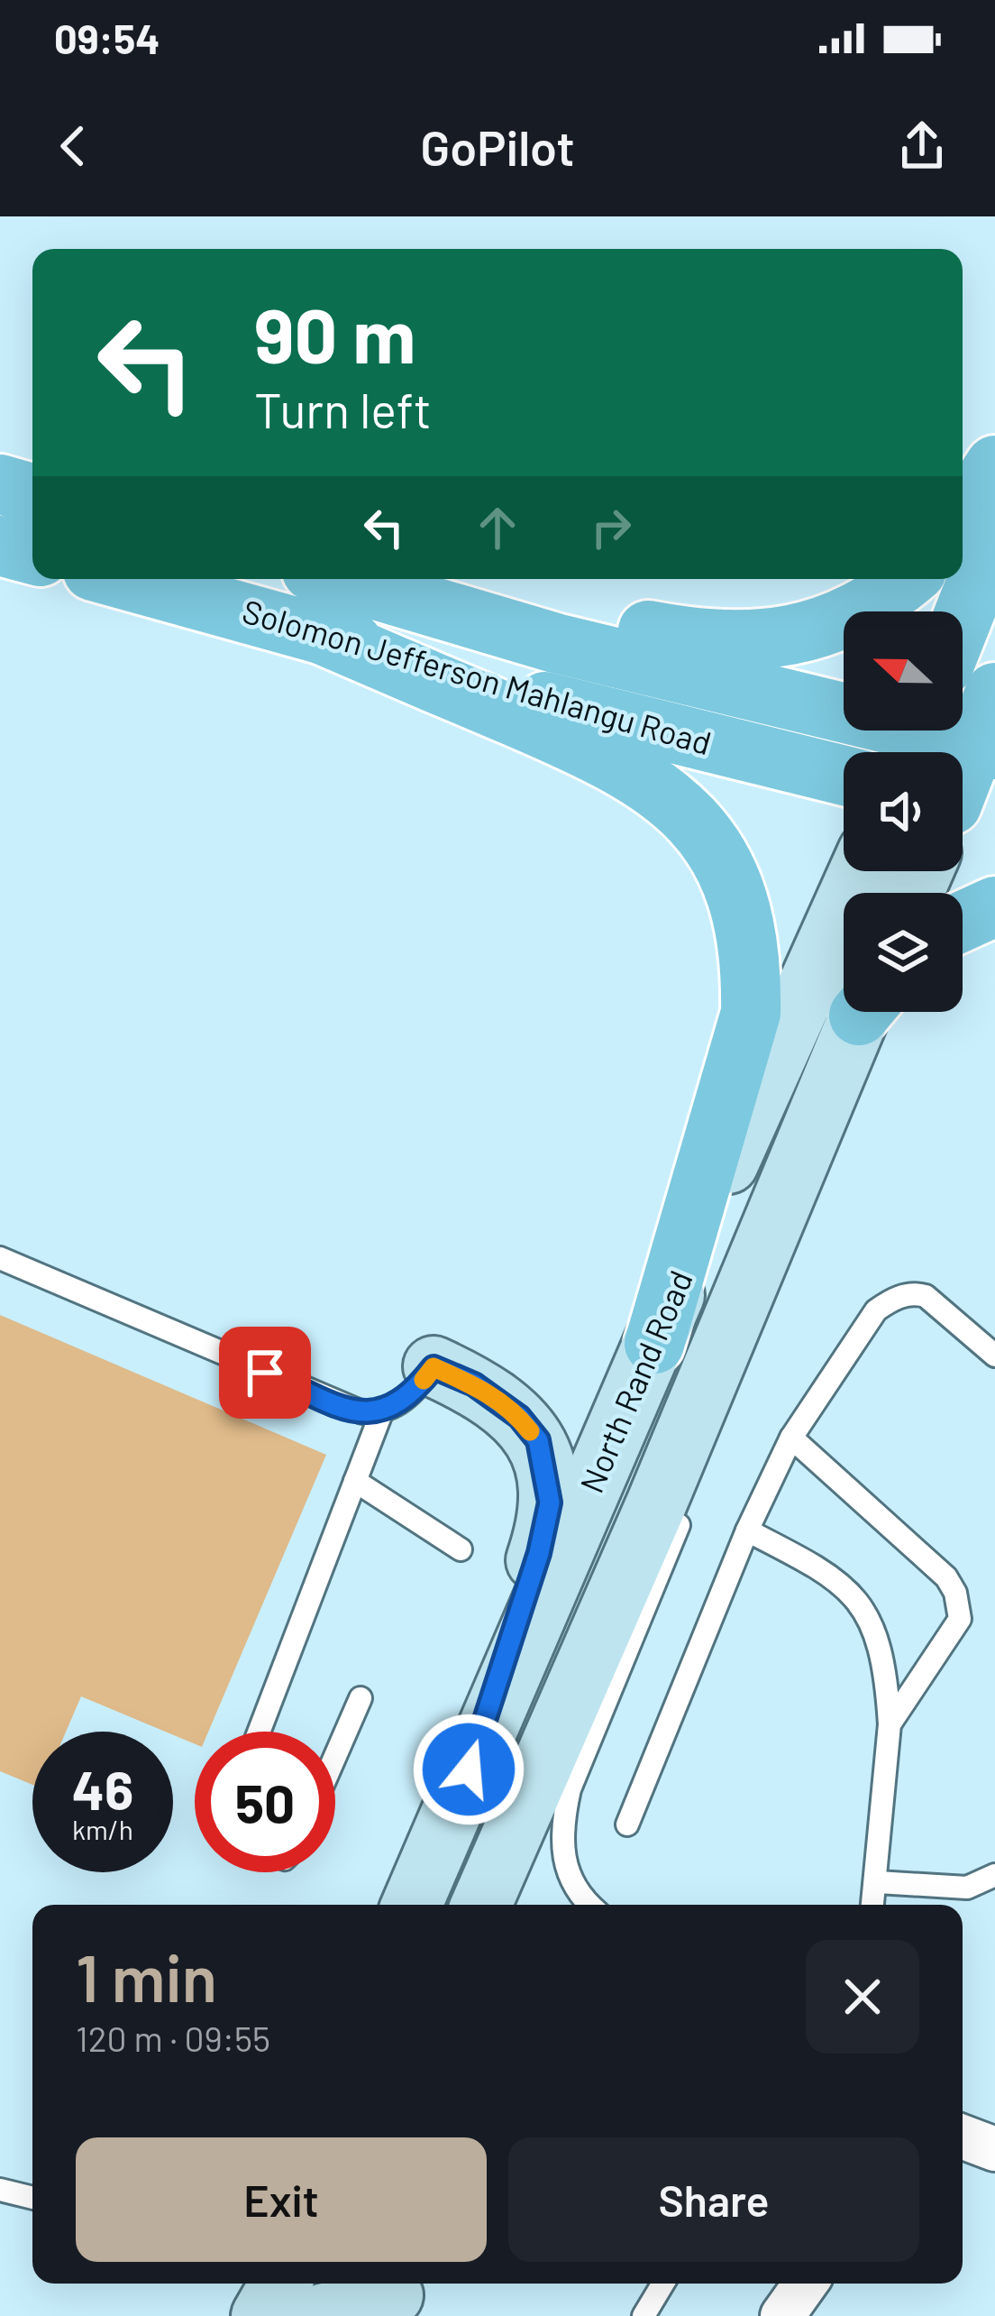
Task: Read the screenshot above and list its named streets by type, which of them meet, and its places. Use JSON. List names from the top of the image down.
{
  "streets": {
    "main road": ["Solomon Jefferson Mahlangu Road", "North Rand Road"]
  },
  "north": "left",
  "page": {
    "status": "09:54",
    "header": "GoPilot",
    "turn": ["90 m", "Turn left"],
    "speed": "46 km/h",
    "limit": "50",
    "heading": ["1 min", "120 m · 09:55"],
    "buttons": ["Exit", "Share"]
  }
}
